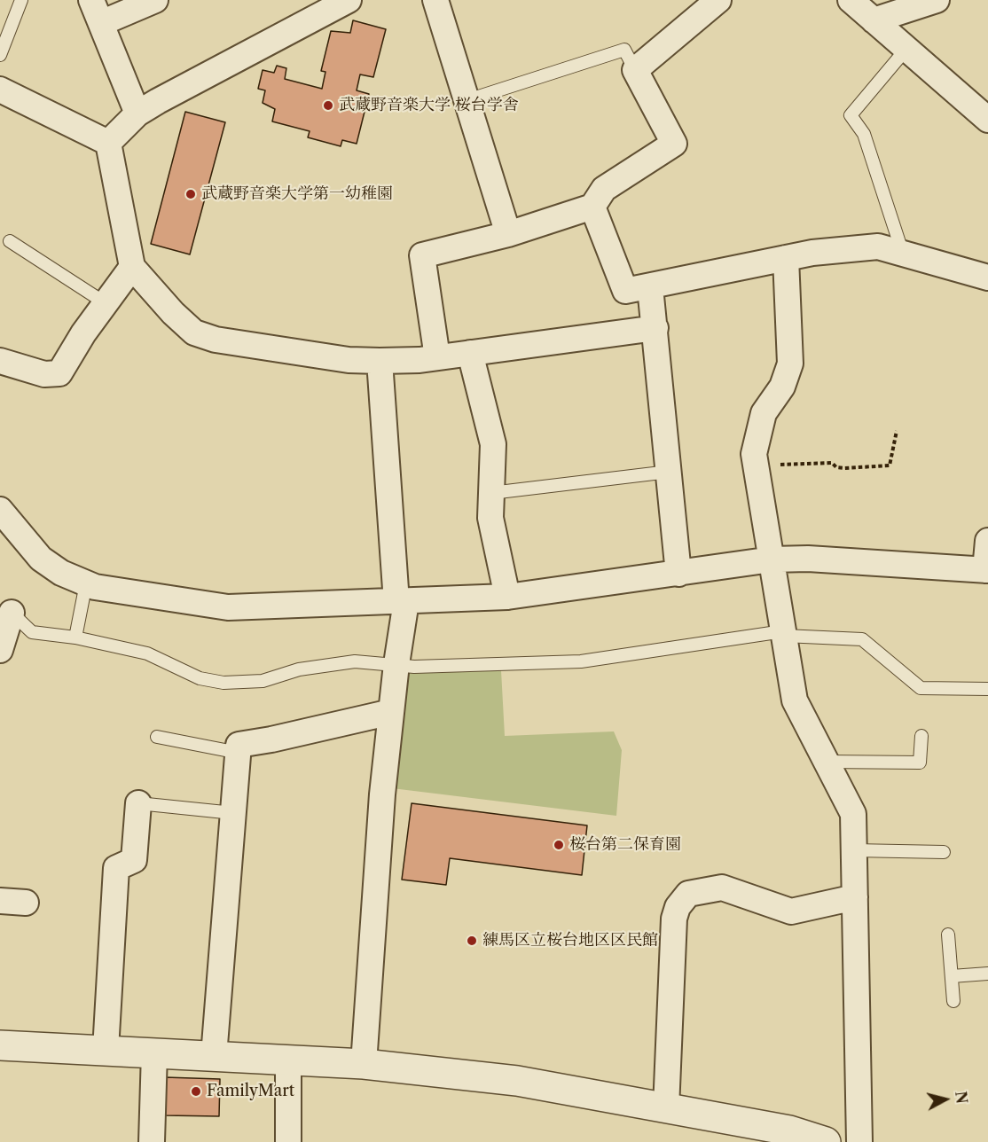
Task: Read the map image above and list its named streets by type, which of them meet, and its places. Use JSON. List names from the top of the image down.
{
  "places": [
    "武蔵野音楽大学 桜台学舎",
    "武蔵野音楽大学第一幼稚園",
    "桜台第二保育園",
    "練馬区立桜台地区区民館",
    "FamilyMart"
  ],
  "north": "right"
}
